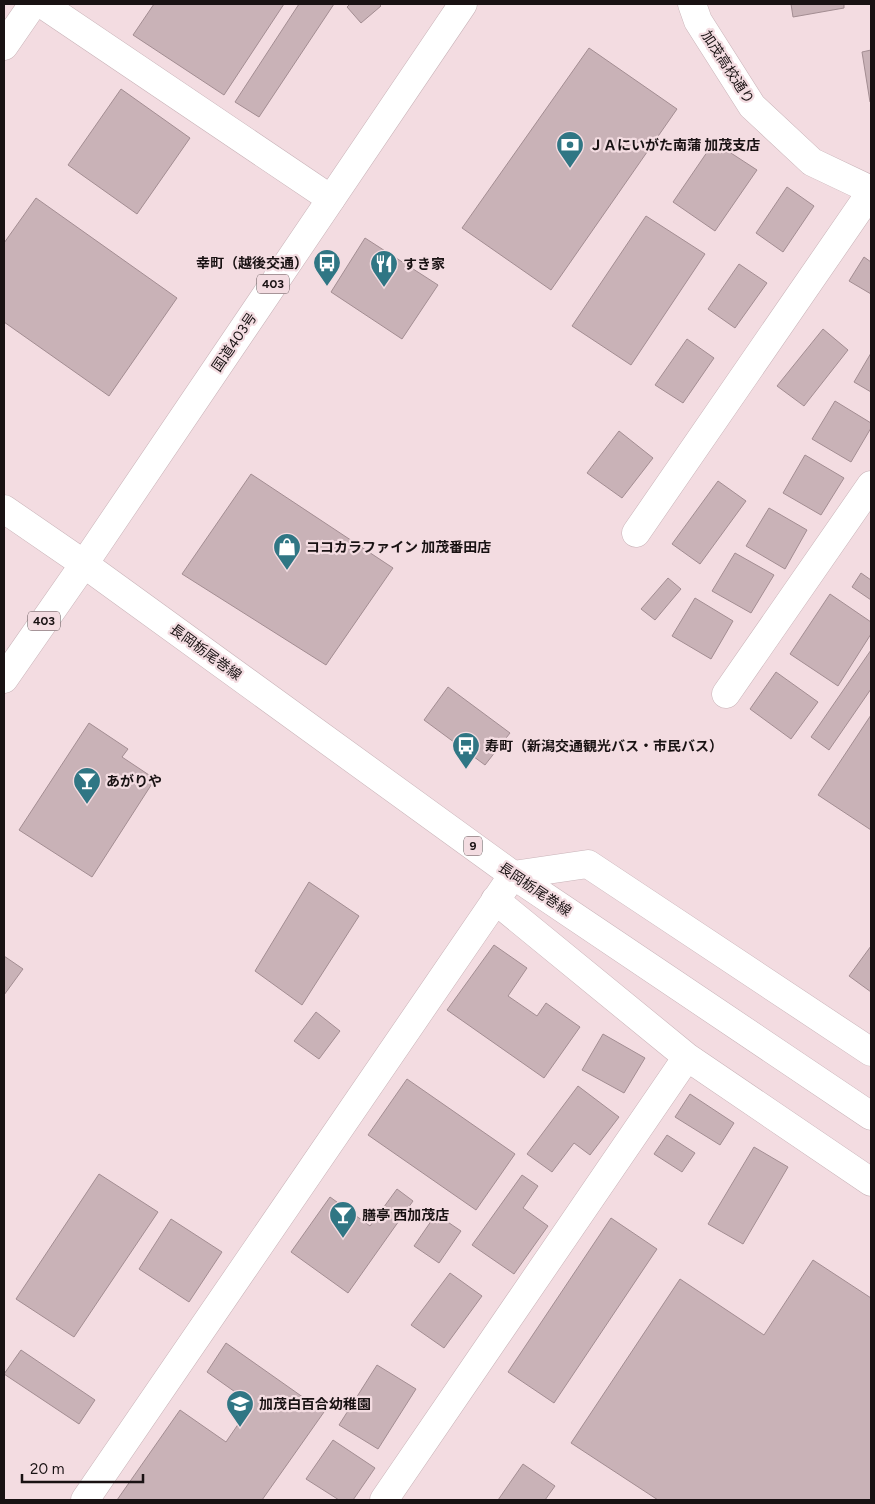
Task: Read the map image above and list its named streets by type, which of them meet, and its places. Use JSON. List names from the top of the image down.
{
  "streets": {
    "main road": [
      "加茂高校通り",
      "403",
      "国道403号",
      "長岡栃尾巻線",
      "9"
    ]
  },
  "crossings": [
    ["国道403号", "長岡栃尾巻線"]
  ],
  "places": {
    "bank": ["ＪＡにいがた南蒲 加茂支店"],
    "bus stop": ["幸町（越後交通）", "寿町（新潟交通観光バス・市民バス）"],
    "restaurant": ["すき家"],
    "shop": ["ココカラファイン 加茂番田店"],
    "bar": ["あがりや", "膳亭 西加茂店"],
    "school or university": ["加茂白百合幼稚園"]
  },
  "scale_bar": "20 m"
}
